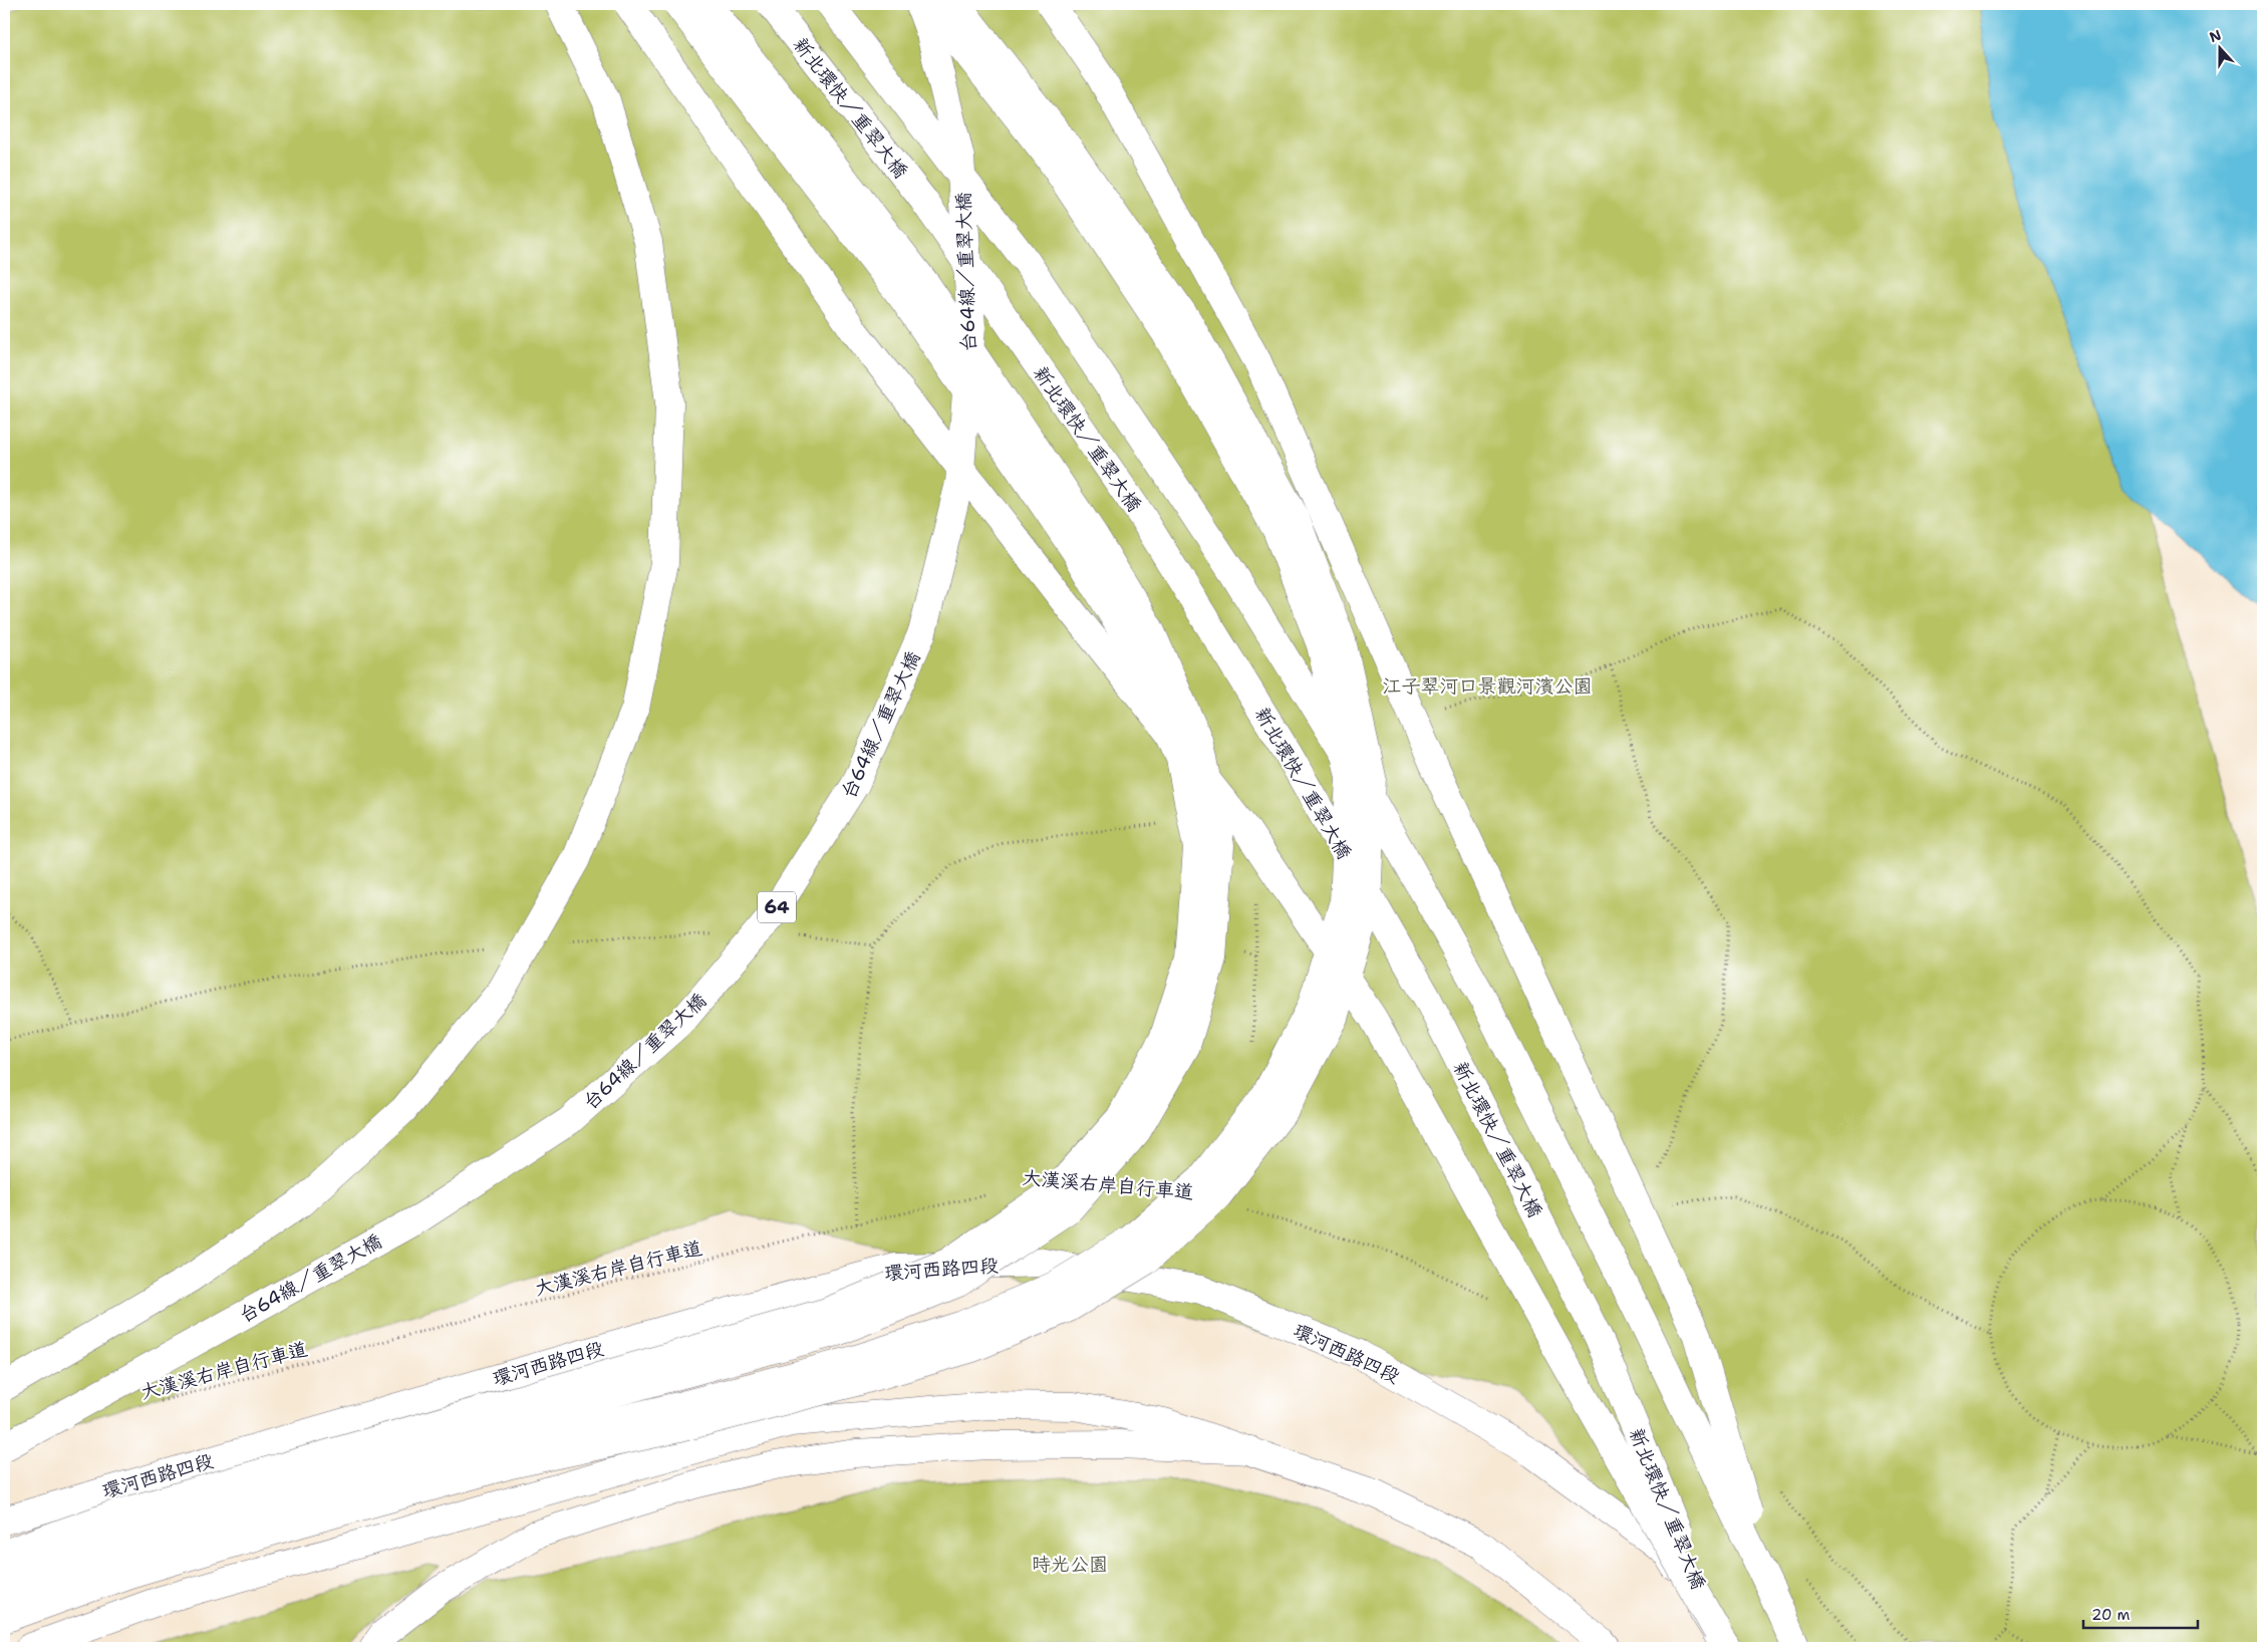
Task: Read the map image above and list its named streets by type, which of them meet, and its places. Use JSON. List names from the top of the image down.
{
  "streets": {
    "main road": [
      "新北環快／重翠大橋",
      "台64線／重翠大橋",
      "64",
      "環河西路四段"
    ],
    "path": ["大漢溪右岸自行車道"]
  },
  "crossings": [
    ["新北環快／重翠大橋", "環河西路四段"]
  ],
  "parks": ["江子翠河口景觀河濱公園", "時光公園"],
  "scale_bar": "20 m",
  "north": "top"
}
